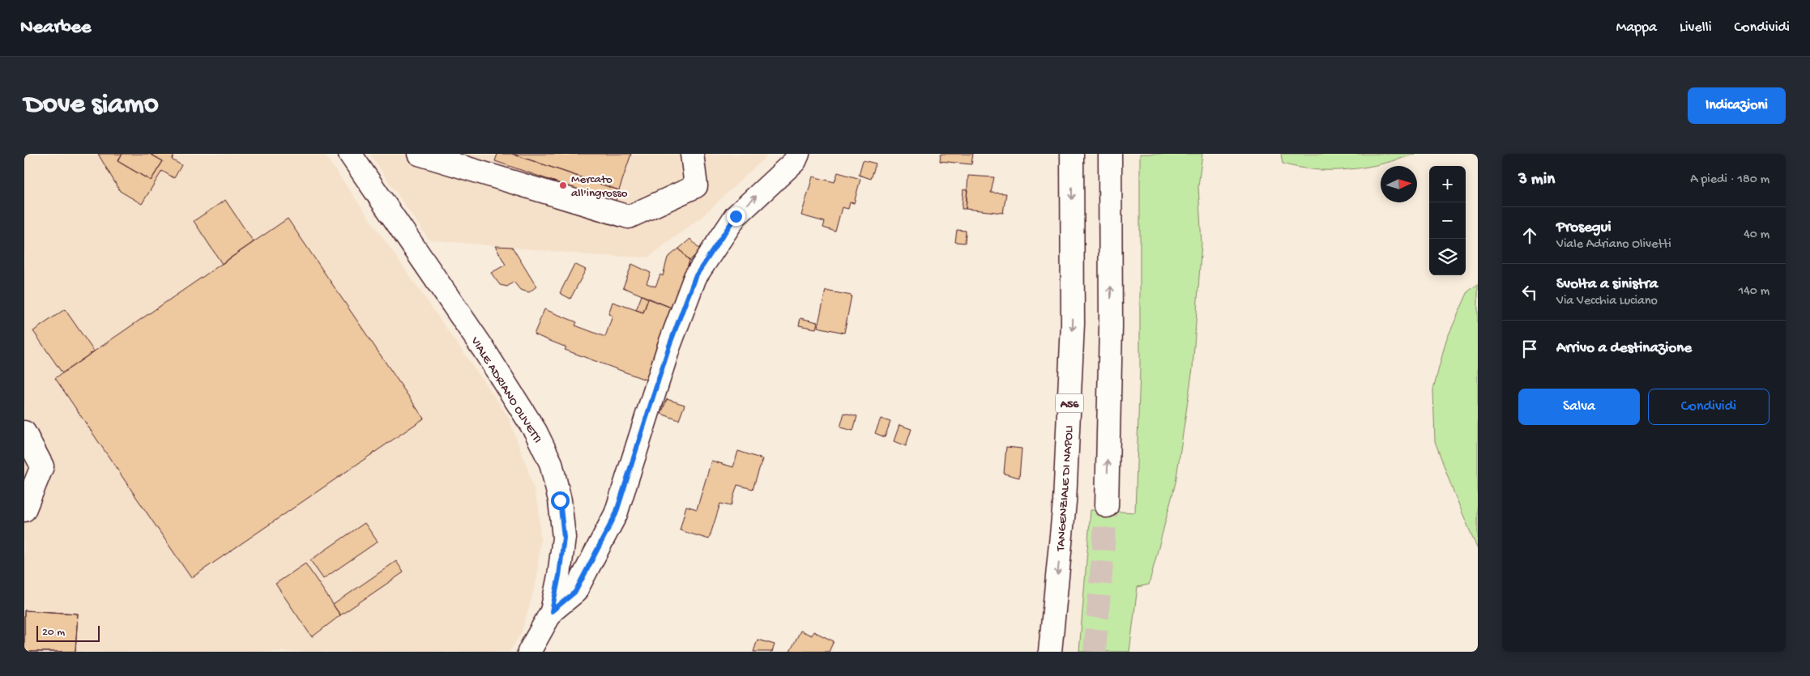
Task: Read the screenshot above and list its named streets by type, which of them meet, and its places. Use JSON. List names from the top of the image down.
{
  "streets": {
    "main road": ["VIALE ADRIANO OLIVETTI", "A56", "TANGENZIALE DI NAPOLI"]
  },
  "places": ["Mercato all'ingrosso"],
  "scale_bar": "20 m",
  "north": "right",
  "page": {
    "header": "Nearbee",
    "nav": ["Mappa", "Livelli", "Condividi"],
    "buttons": [
      "Indicazioni",
      ["Salva", "Condividi"]
    ],
    "title": "Dove siamo",
    "heading": ["3 min", "A piedi · 180 m"],
    "map_buttons": ["+", "−"],
    "list": [
      ["Prosegui", "Viale Adriano Olivetti", "40 m"],
      ["Svolta a sinistra", "Via Vecchia Luciano", "140 m"],
      "Arrivo a destinazione"
    ],
    "scale": "20 m"
  }
}
